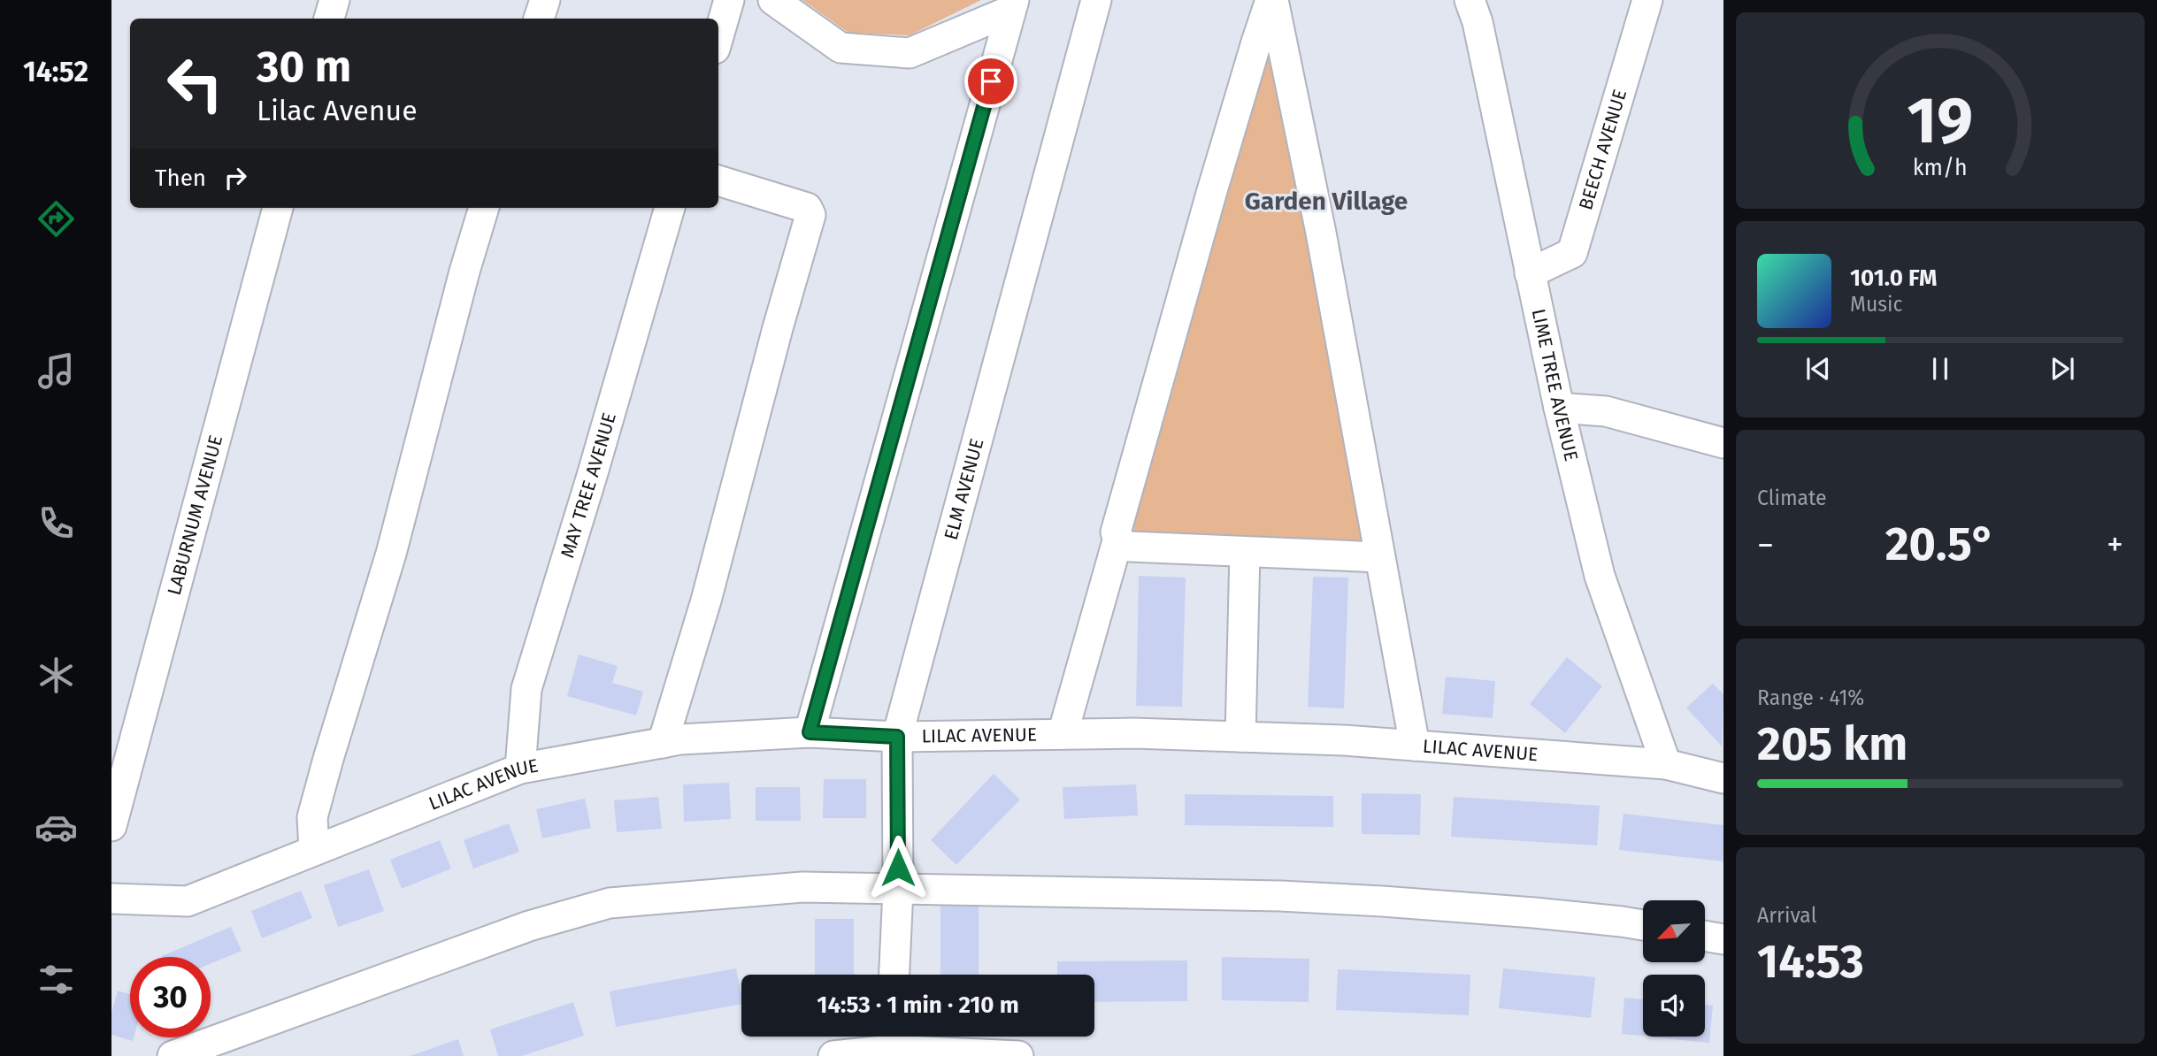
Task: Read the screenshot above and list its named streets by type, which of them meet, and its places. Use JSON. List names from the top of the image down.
{
  "streets": {
    "street": [
      "BEECH AVENUE",
      "LIME TREE AVENUE",
      "MAY TREE AVENUE",
      "ELM AVENUE",
      "LABURNUM AVENUE",
      "LILAC AVENUE"
    ]
  },
  "crossings": [
    ["BEECH AVENUE", "LIME TREE AVENUE"],
    ["LIME TREE AVENUE", "LILAC AVENUE"],
    ["MAY TREE AVENUE", "LILAC AVENUE"],
    ["ELM AVENUE", "LILAC AVENUE"]
  ],
  "districts": ["Garden Village"],
  "north": "bottom left",
  "page": {
    "tabs": "14:52",
    "turn": ["30 m", "Lilac Avenue"],
    "then": "Then",
    "song": ["101.0 FM", "Music"],
    "tile": [
      "Climate",
      ["Range · 41%", "205 km"],
      ["Arrival", "14:53"]
    ],
    "heat": ["−", "20.5°", "+"],
    "limit": "30",
    "trip": "14:53 · 1 min · 210 m",
    "gauge": ["19", "km/h"]
  }
}
